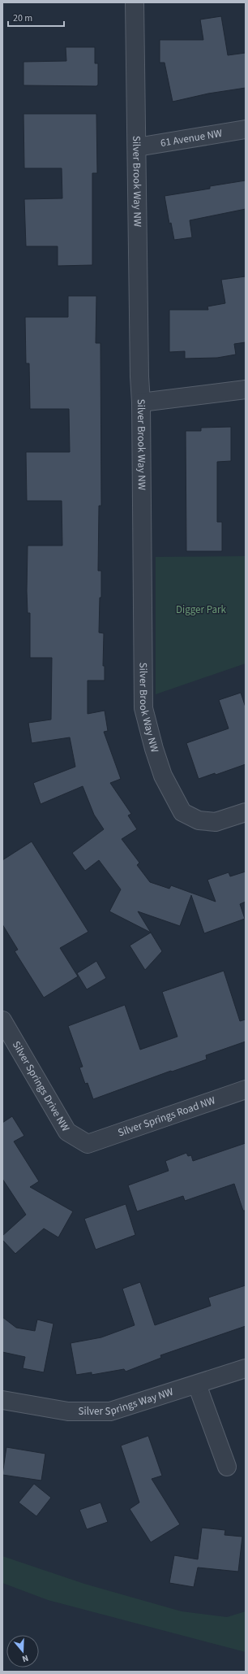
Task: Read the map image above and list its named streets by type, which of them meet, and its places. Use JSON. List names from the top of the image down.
{
  "streets": {
    "street": [
      "61 Avenue NW",
      "Silver Brook Way NW",
      "Silver Springs Drive NW",
      "Silver Springs Road NW",
      "Silver Springs Way NW"
    ]
  },
  "crossings": [
    ["61 Avenue NW", "Silver Brook Way NW"],
    ["Silver Springs Drive NW", "Silver Springs Road NW"]
  ],
  "parks": ["Digger Park"],
  "scale_bar": "20 m",
  "north": "bottom"
}
